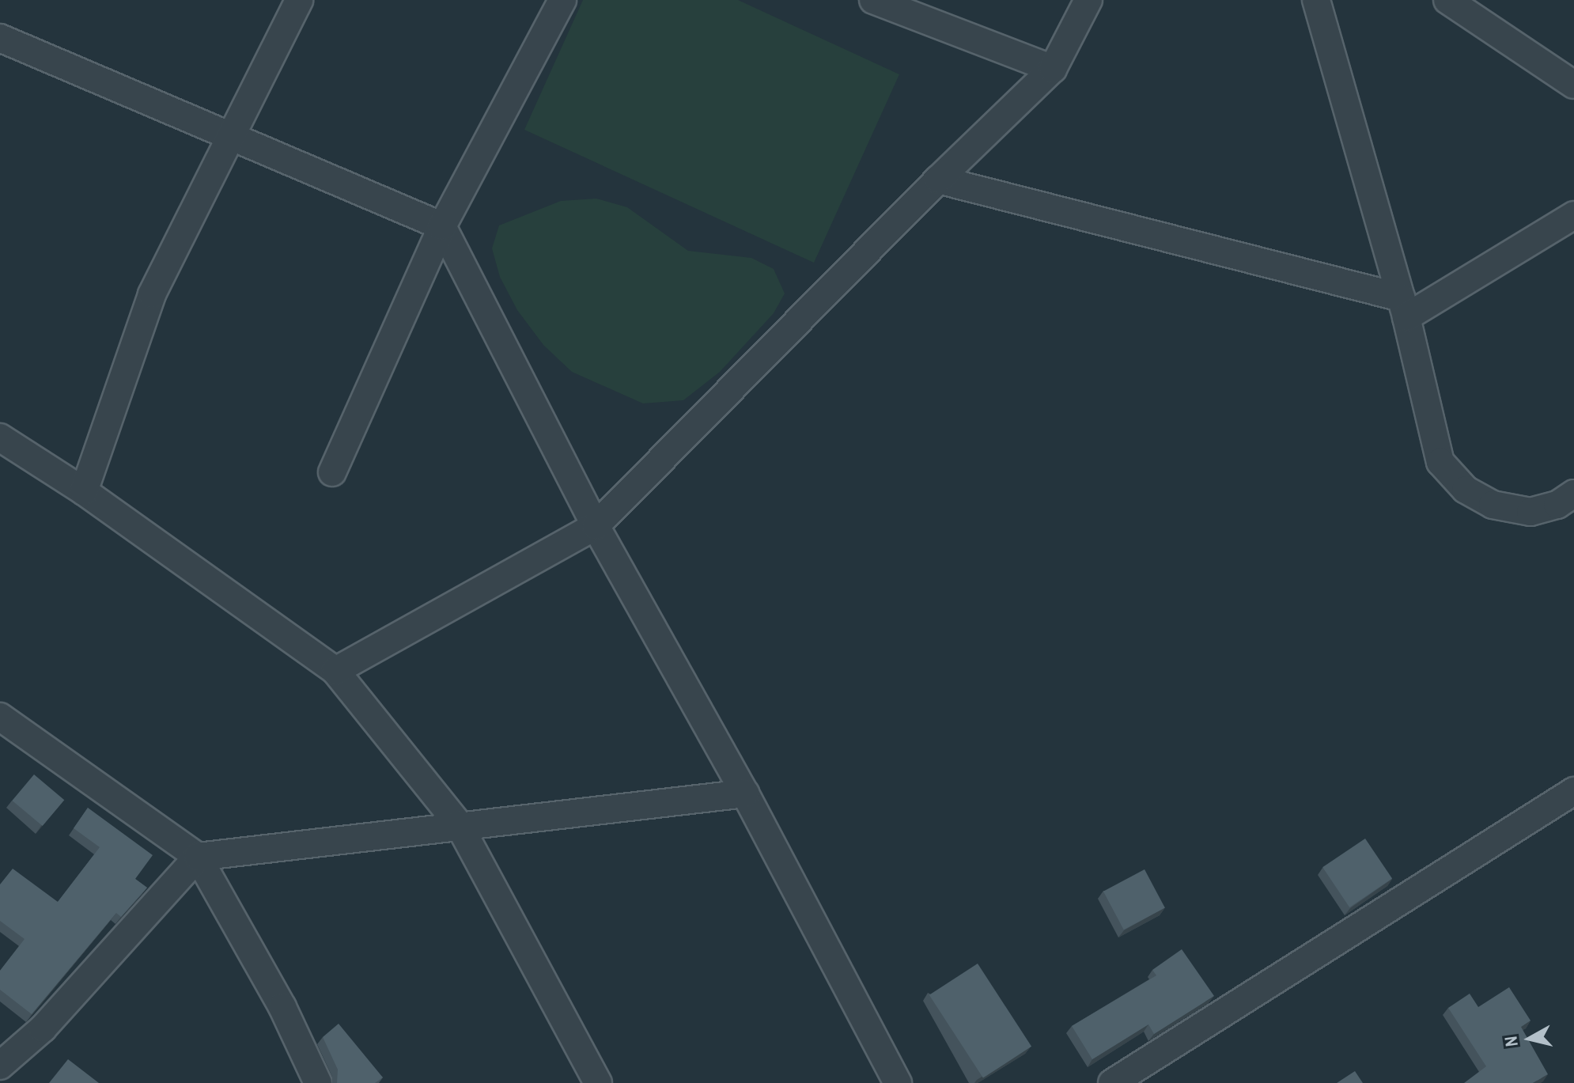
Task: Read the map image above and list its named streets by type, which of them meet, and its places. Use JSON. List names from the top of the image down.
{
  "north": "left"
}
